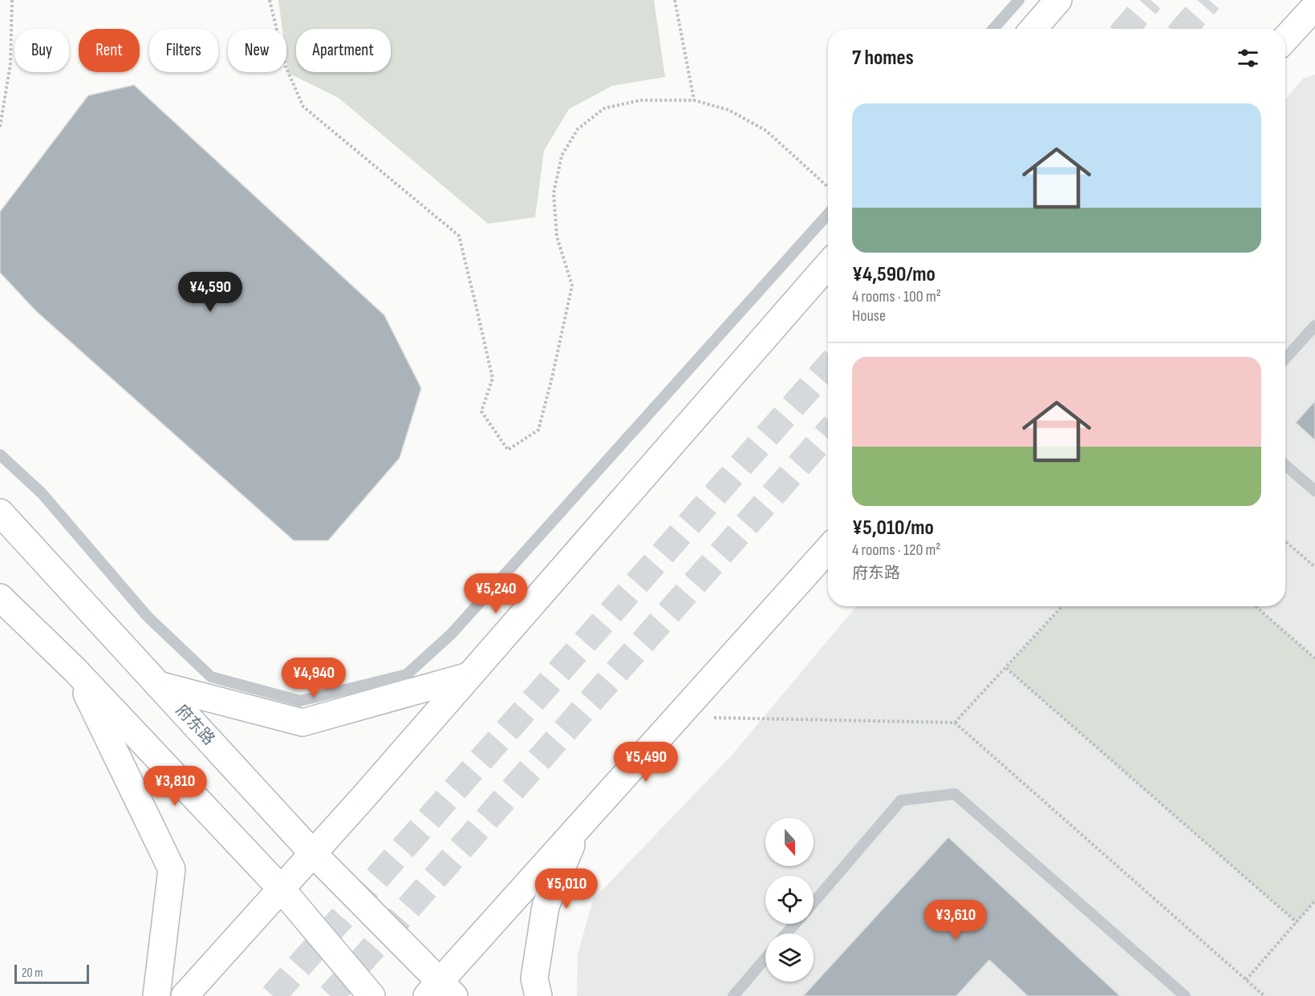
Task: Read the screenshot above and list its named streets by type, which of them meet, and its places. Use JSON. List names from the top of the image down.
{
  "streets": {
    "street": ["府东路"]
  },
  "scale_bar": "20 m",
  "north": "bottom",
  "page": {
    "chip": [
      "Buy",
      "Rent",
      "Filters",
      "New",
      "Apartment"
    ],
    "heading": "7 homes",
    "list": [
      {
        "name": "¥4,590/mo",
        "note": "4 rooms · 100 m² · House"
      },
      {
        "name": "¥5,010/mo",
        "note": "4 rooms · 120 m² · 府东路"
      }
    ],
    "price": [
      "¥4,590",
      "¥5,240",
      "¥4,940",
      "¥5,490",
      "¥3,810",
      "¥5,010",
      "¥3,610"
    ],
    "scale": "20 m"
  }
}
